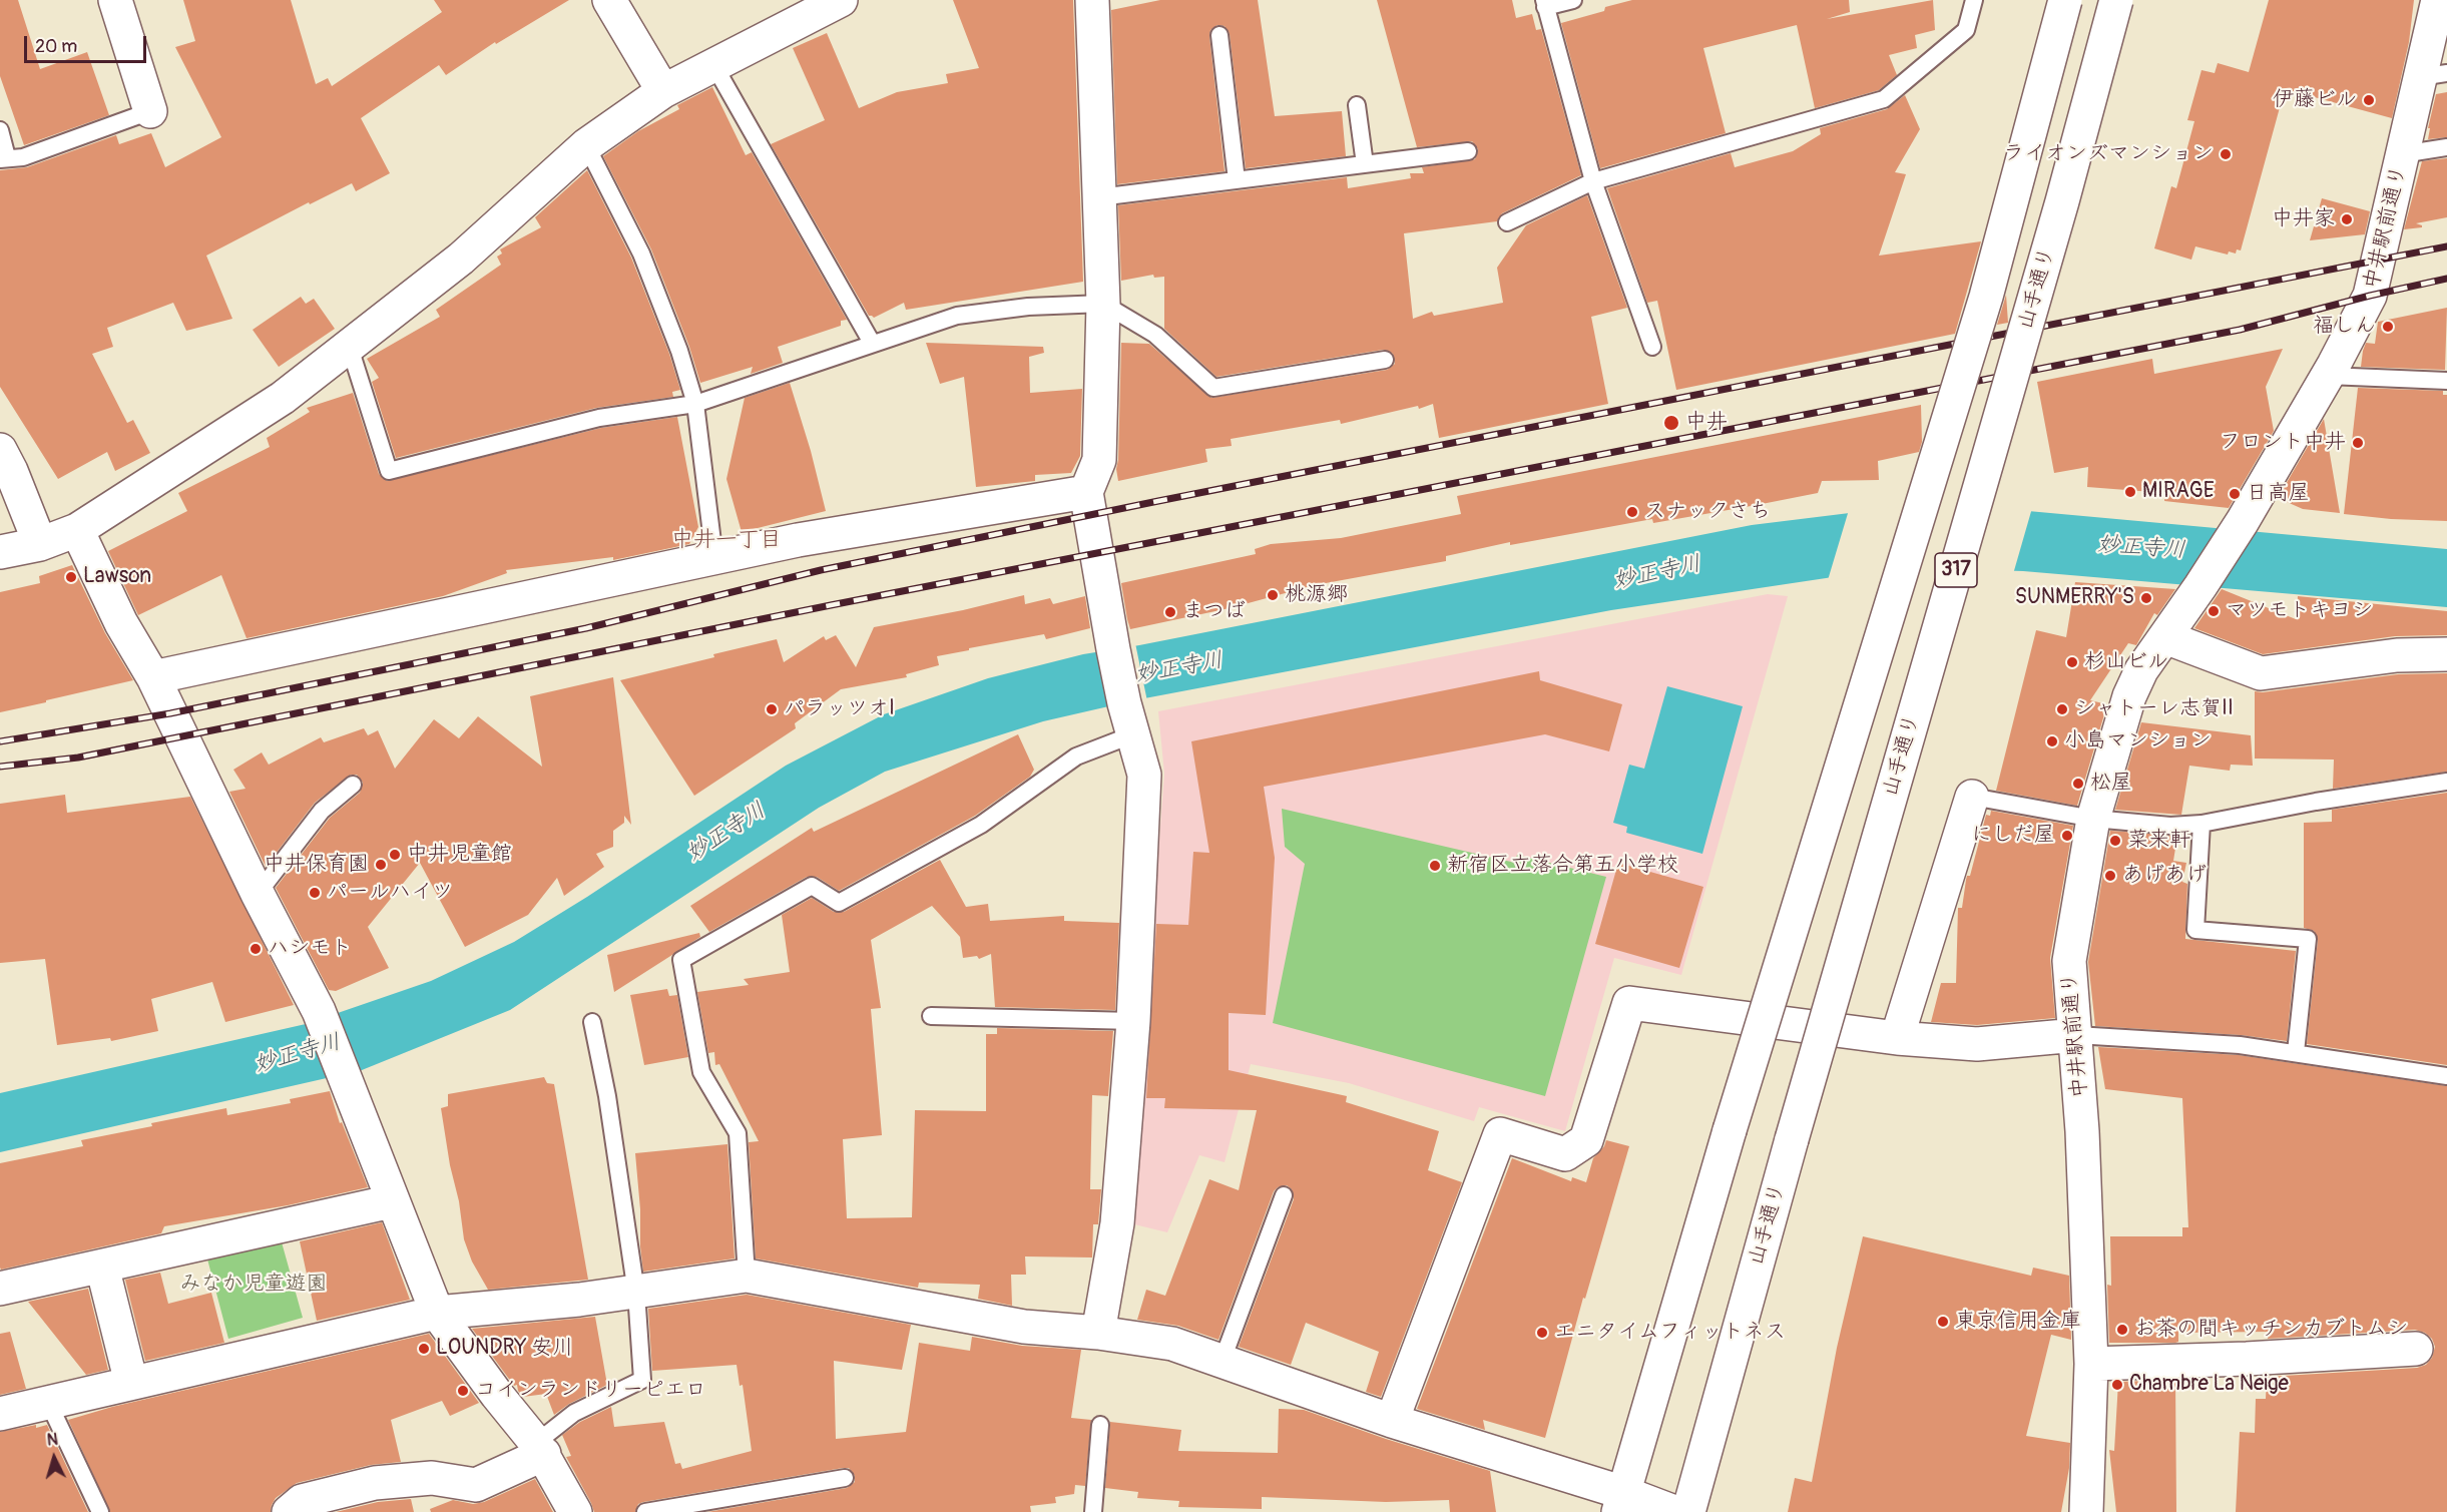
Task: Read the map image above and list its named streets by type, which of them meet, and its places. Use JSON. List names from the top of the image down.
{
  "streets": {
    "street": ["中井駅前通り", "山手通り", "317"]
  },
  "districts": ["中井一丁目"],
  "water": ["妙正寺川"],
  "parks": ["みなか児童遊園"],
  "places": [
    "伊藤ビル",
    "ライオンズマンション",
    "中井家",
    "福しん",
    "中井",
    "フロント中井",
    "MIRAGE",
    "日高屋",
    "スナックさち",
    "Lawson",
    "桃源郷",
    "SUNMERRY'S",
    "マツモトキヨシ",
    "まつば",
    "杉山ビル",
    "パラッツオI",
    "シャトーレ志賀II",
    "小島マンション",
    "松屋",
    "にしだ屋",
    "菜来軒",
    "中井児童館",
    "中井保育園",
    "新宿区立落合第五小学校",
    "あげあげ",
    "パールハイツ",
    "ハシモト",
    "東京信用金庫",
    "お茶の間キッチンカブトムシ",
    "エニタイムフィットネス",
    "LOUNDRY 安川",
    "Chambre La Neige",
    "コインランドリーピエロ"
  ],
  "scale_bar": "20 m",
  "north": "top"
}
